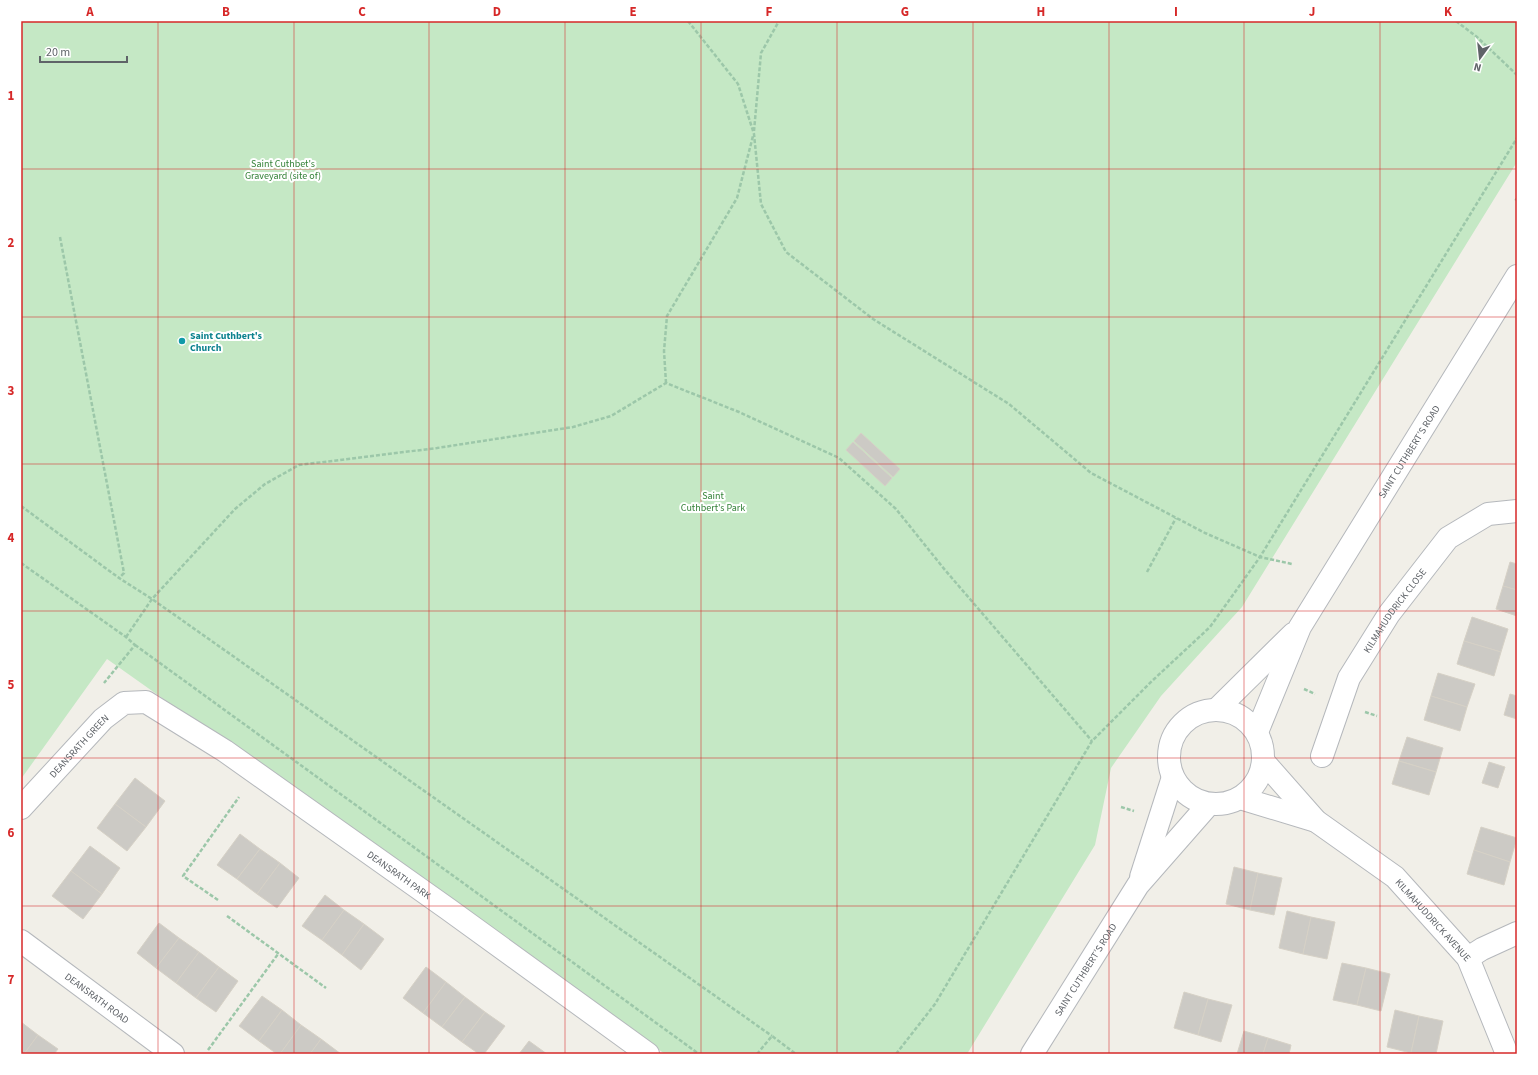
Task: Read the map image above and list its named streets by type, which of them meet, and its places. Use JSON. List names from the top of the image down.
{
  "streets": {
    "street": [
      "SAINT CUTHBERT’S ROAD",
      "KILMAHUDDRICK CLOSE",
      "DEANSRATH GREEN",
      "DEANSRATH PARK",
      "KILMAHUDDRICK AVENUE",
      "DEANSRATH ROAD"
    ]
  },
  "crossings": [
    ["SAINT CUTHBERT’S ROAD", "KILMAHUDDRICK AVENUE"],
    ["DEANSRATH GREEN", "DEANSRATH PARK"]
  ],
  "parks": ["Saint Cuthbet's Graveyard (site of)", "Saint Cuthbert's Park"],
  "places": ["Saint Cuthbert's Church"],
  "scale_bar": "20 m",
  "north": "bottom",
  "grid": {
    "columns": [
      "A",
      "B",
      "C",
      "D",
      "E",
      "F",
      "G",
      "H",
      "I",
      "J",
      "K"
    ],
    "rows": [
      "1",
      "2",
      "3",
      "4",
      "5",
      "6",
      "7"
    ]
  }
}
